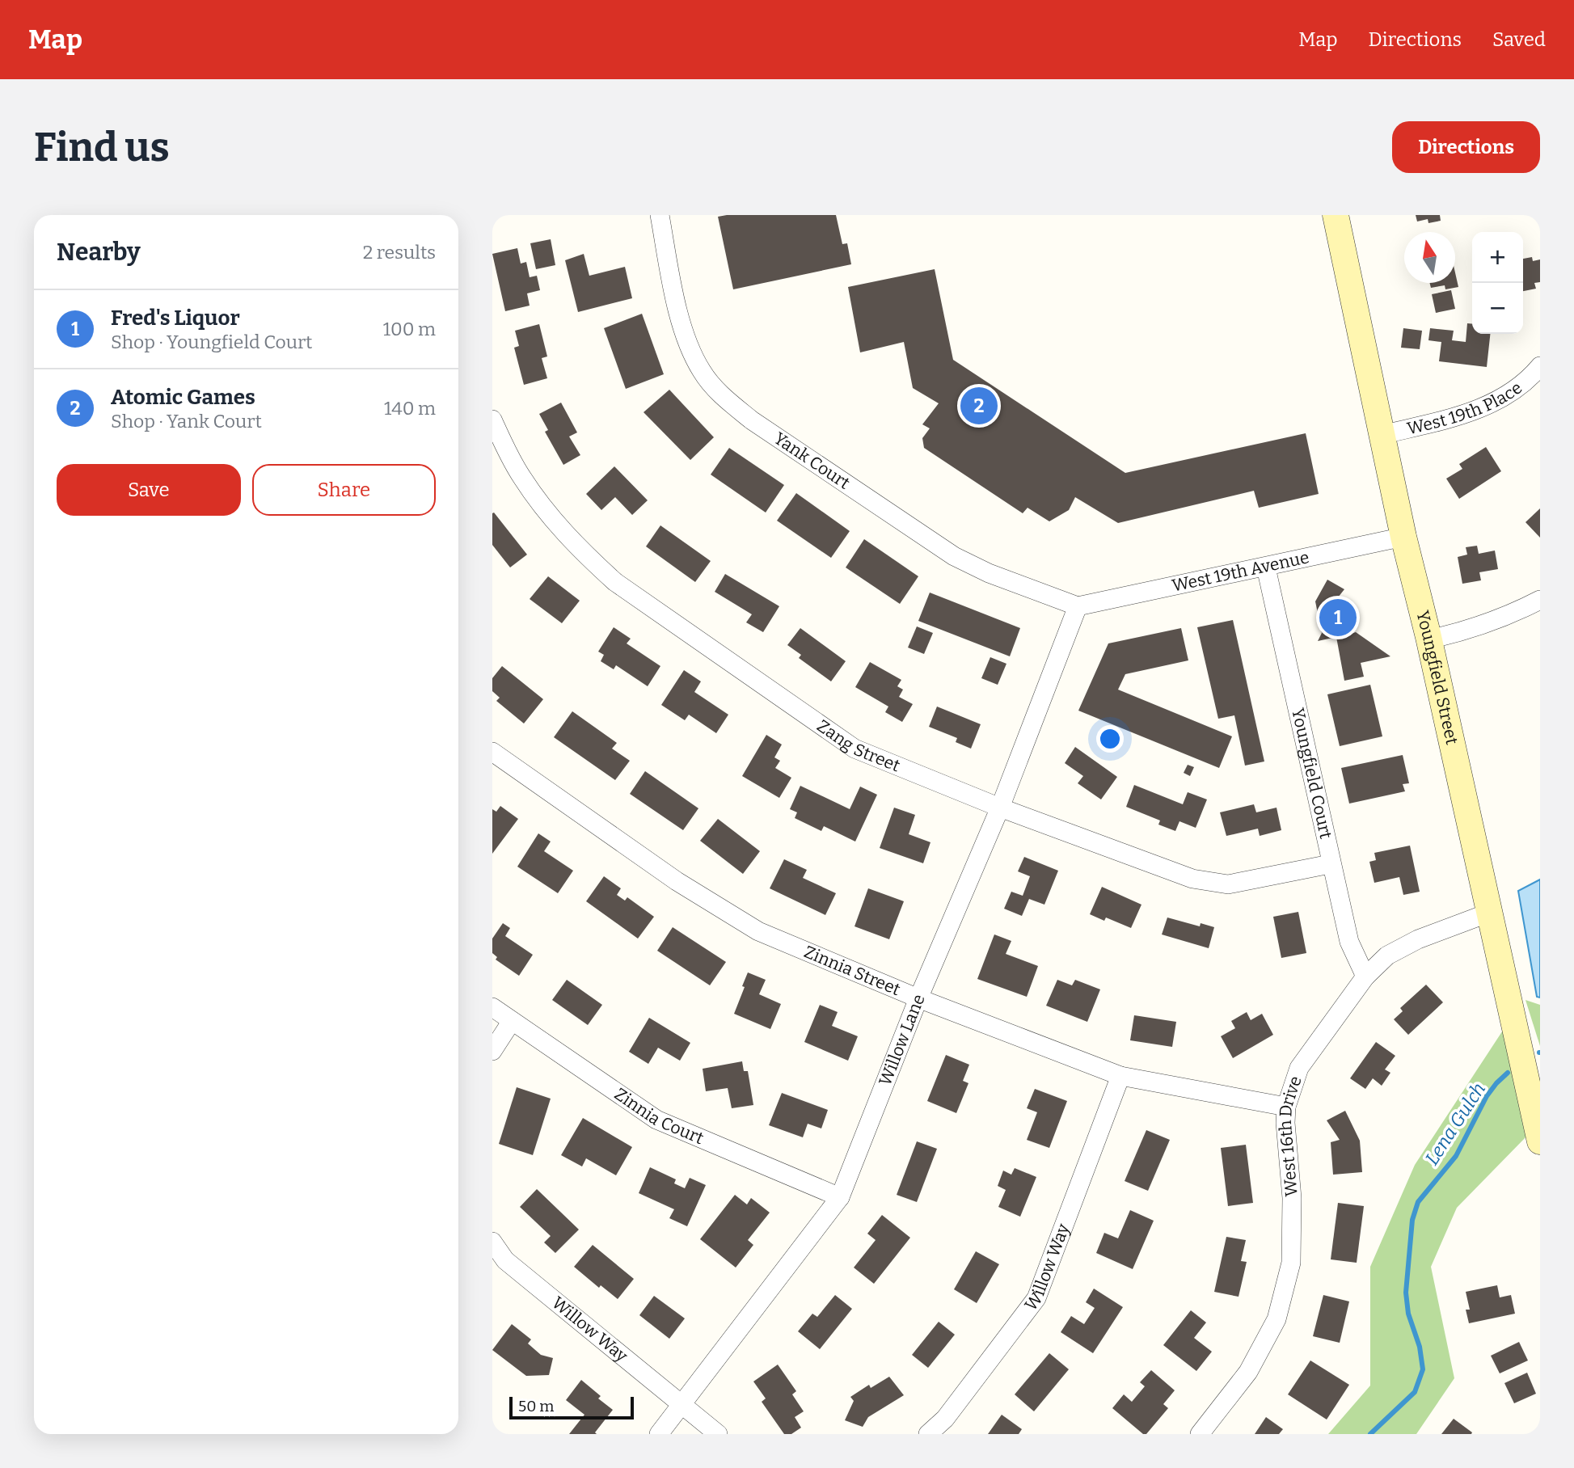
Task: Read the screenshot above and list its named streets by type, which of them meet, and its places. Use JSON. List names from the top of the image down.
{
  "streets": {
    "street": [
      "West 19th Place",
      "Yank Court",
      "West 19th Avenue",
      "Youngfield Street",
      "Zang Street",
      "Youngfield Court",
      "Zinnia Street",
      "Willow Lane",
      "Zinnia Court",
      "West 16th Drive",
      "Willow Way"
    ]
  },
  "crossings": [
    ["West 19th Place", "Youngfield Street"],
    ["Yank Court", "West 19th Avenue"],
    ["Yank Court", "Willow Lane"],
    ["West 19th Avenue", "Youngfield Street"],
    ["West 19th Avenue", "Youngfield Court"],
    ["West 19th Avenue", "Willow Lane"],
    ["Youngfield Street", "West 16th Drive"],
    ["Zang Street", "Youngfield Court"],
    ["Zang Street", "Willow Lane"],
    ["Youngfield Court", "West 16th Drive"],
    ["Zinnia Street", "Willow Lane"],
    ["Zinnia Street", "West 16th Drive"],
    ["Zinnia Street", "Willow Way"],
    ["Willow Lane", "Zinnia Court"],
    ["Willow Lane", "Willow Way"]
  ],
  "water": ["Lena Gulch"],
  "scale_bar": "50 m",
  "north": "top",
  "page": {
    "header": "Map",
    "nav": ["Map", "Directions", "Saved"],
    "buttons": [
      "Directions",
      ["Save", "Share"]
    ],
    "title": "Find us",
    "heading": ["Nearby", "2 results"],
    "map_buttons": ["+", "−"],
    "list": [
      {
        "mark": "1",
        "name": "Fred's Liquor",
        "note": "Shop · Youngfield Court",
        "value": "100 m"
      },
      {
        "mark": "2",
        "name": "Atomic Games",
        "note": "Shop · Yank Court",
        "value": "140 m"
      }
    ],
    "pins": ["2", "1"],
    "scale": "50 m"
  }
}
